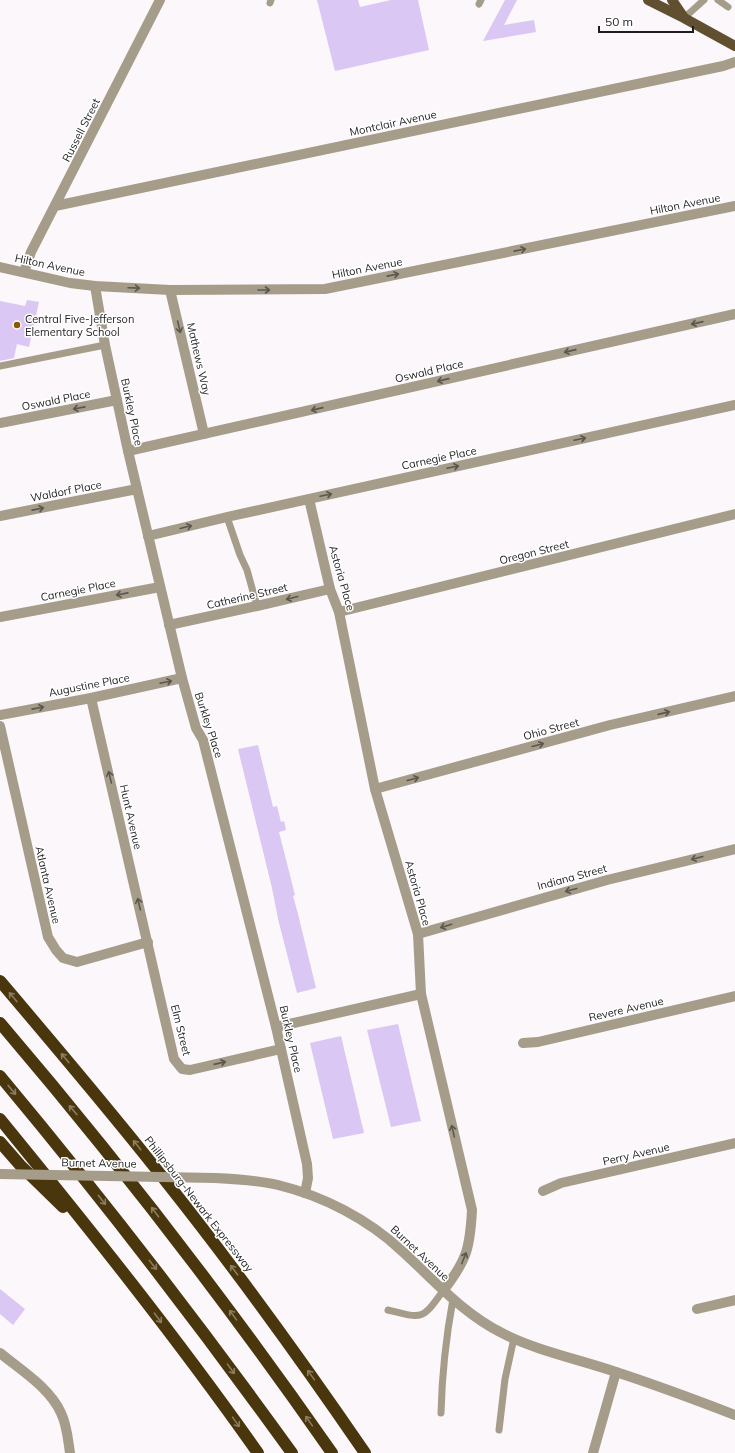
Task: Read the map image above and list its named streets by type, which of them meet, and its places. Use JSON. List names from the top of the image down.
{
  "streets": {
    "highway": ["Phillipsburg-Newark Expressway"],
    "street": [
      "Montclair Avenue",
      "Russell Street",
      "Hilton Avenue",
      "Mathews Way",
      "Oswald Place",
      "Burkley Place",
      "Carnegie Place",
      "Waldorf Place",
      "Oregon Street",
      "Astoria Place",
      "Catherine Street",
      "Augustine Place",
      "Ohio Street",
      "Hunt Avenue",
      "Indiana Street",
      "Atlanta Avenue",
      "Revere Avenue",
      "Elm Street",
      "Perry Avenue",
      "Burnet Avenue"
    ]
  },
  "crossings": [
    ["Montclair Avenue", "Russell Street"],
    ["Russell Street", "Hilton Avenue"],
    ["Hilton Avenue", "Mathews Way"],
    ["Hilton Avenue", "Burkley Place"],
    ["Mathews Way", "Oswald Place"],
    ["Oswald Place", "Burkley Place"],
    ["Burkley Place", "Carnegie Place"],
    ["Burkley Place", "Waldorf Place"],
    ["Burkley Place", "Catherine Street"],
    ["Burkley Place", "Augustine Place"],
    ["Burkley Place", "Elm Street"],
    ["Burkley Place", "Burnet Avenue"],
    ["Carnegie Place", "Astoria Place"],
    ["Oregon Street", "Astoria Place"],
    ["Astoria Place", "Catherine Street"],
    ["Astoria Place", "Ohio Street"],
    ["Astoria Place", "Indiana Street"],
    ["Astoria Place", "Burnet Avenue"],
    ["Augustine Place", "Hunt Avenue"],
    ["Hunt Avenue", "Atlanta Avenue"],
    ["Hunt Avenue", "Elm Street"],
    ["Atlanta Avenue", "Elm Street"]
  ],
  "one_way": [
    "Hilton Avenue",
    "Mathews Way",
    "Oswald Place",
    "Waldorf Place",
    "Astoria Place",
    "Catherine Street",
    "Augustine Place",
    "Ohio Street",
    "Hunt Avenue",
    "Indiana Street"
  ],
  "places": ["Central Five-Jefferson Elementary School"],
  "scale_bar": "50 m"
}
